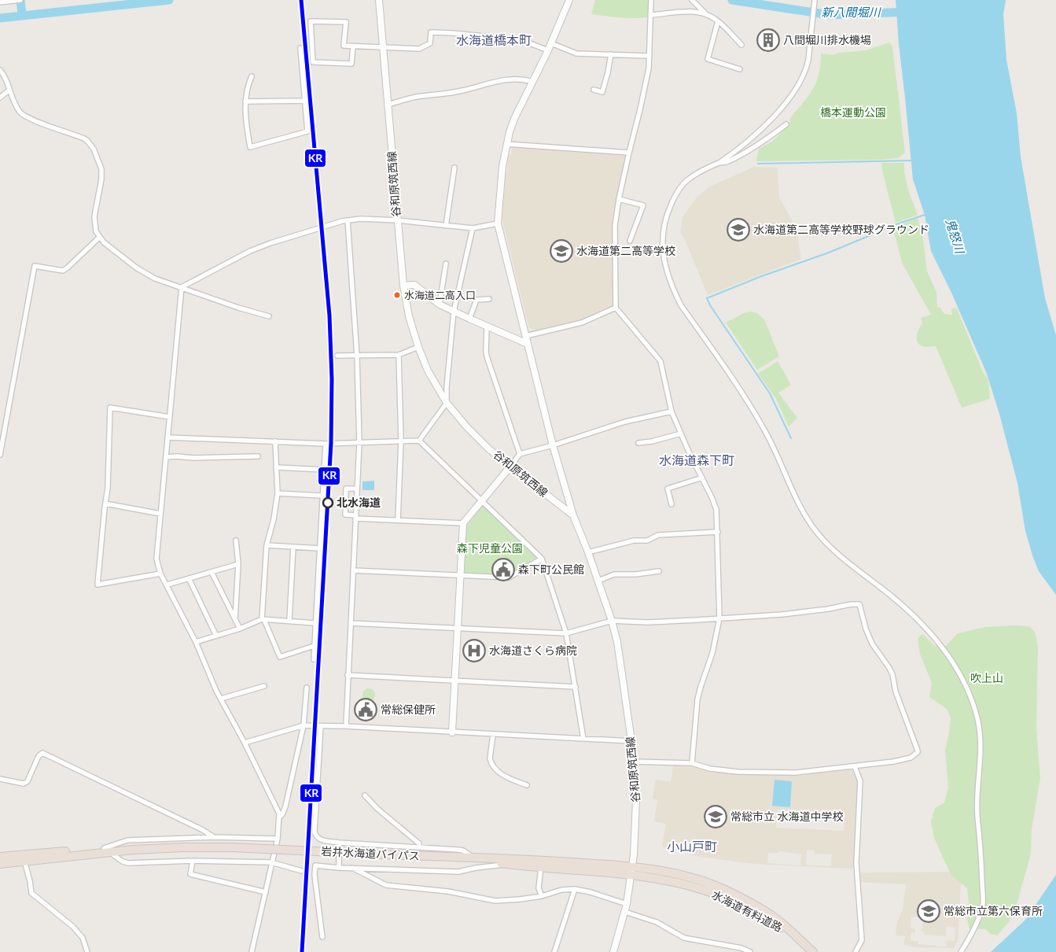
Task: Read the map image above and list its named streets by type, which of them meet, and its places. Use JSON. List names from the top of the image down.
{
  "streets": {
    "highway": ["岩井水海道バイパス", "水海道有料道路"],
    "main road": ["谷和原筑西線"]
  },
  "crossings": [
    ["谷和原筑西線", "岩井水海道バイパス"],
    ["谷和原筑西線", "水海道有料道路"],
    ["岩井水海道バイパス", "水海道有料道路"]
  ],
  "districts": ["水海道橋本町", "水海道森下町", "小山戸町"],
  "water": ["新八間堀川", "鬼怒川"],
  "parks": ["橋本運動公園", "森下児童公園", "吹上山"],
  "places": {
    "building": ["八間堀川排水機場"],
    "school or university": [
      "水海道第二高等学校野球グラウンド",
      "水海道第二高等学校",
      "常総市立 水海道中学校",
      "常総市立第六保育所"
    ],
    "other": ["水海道二高入口", "北水海道"],
    "public building": ["森下町公民館", "常総保健所"],
    "hospital": ["水海道さくら病院"]
  },
  "lines": ["transit line KR"]
}
